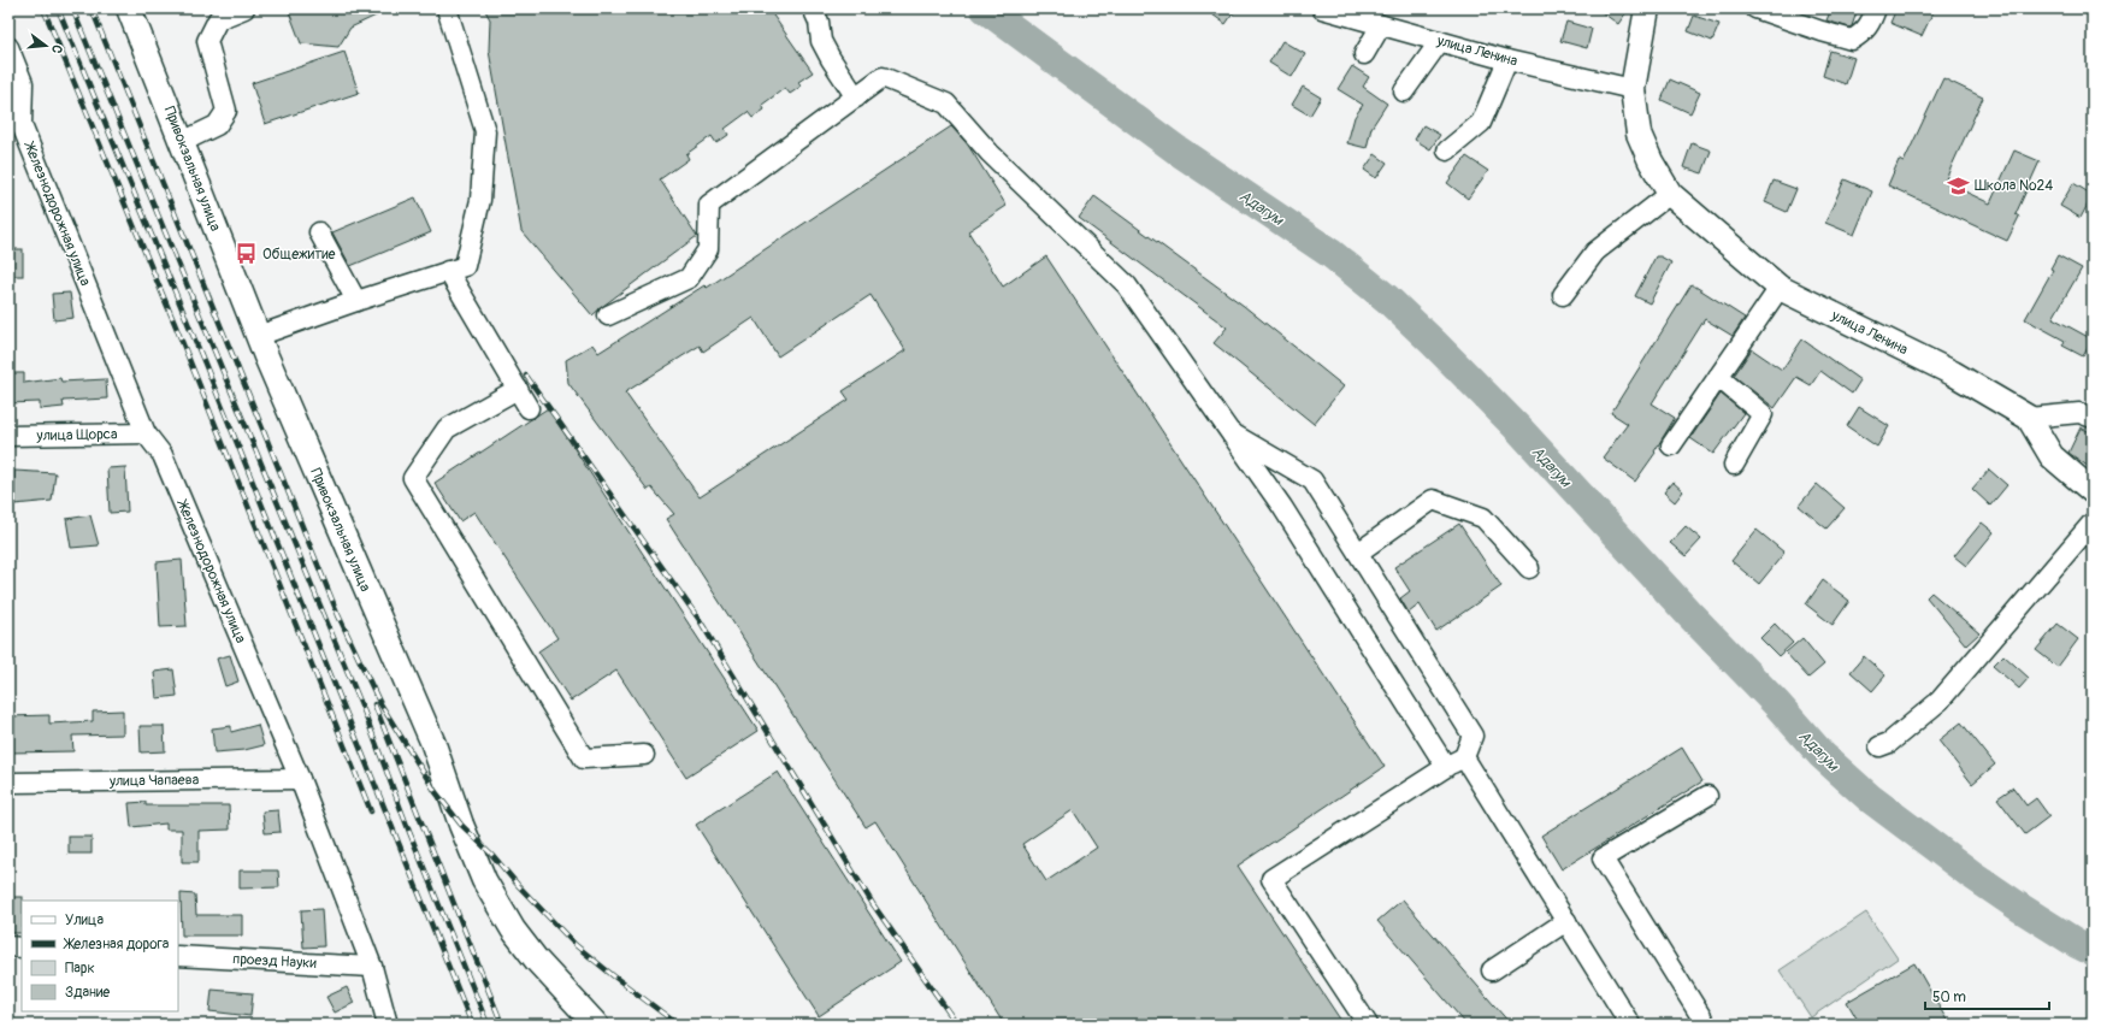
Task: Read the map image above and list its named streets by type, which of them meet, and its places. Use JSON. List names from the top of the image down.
{
  "streets": {
    "main road": ["улица Ленина", "Привокзальная улица"],
    "street": [
      "Железнодорожная улица",
      "улица Щорса",
      "улица Чапаева",
      "проезд Науки"
    ]
  },
  "crossings": [
    ["Железнодорожная улица", "улица Щорса"],
    ["Железнодорожная улица", "улица Чапаева"],
    ["Железнодорожная улица", "проезд Науки"]
  ],
  "water": ["Адагум"],
  "places": {
    "school or university": ["Школа №24"],
    "bus stop": ["Общежитие"]
  },
  "legend": [
    "Улица",
    "Железная дорога",
    "Парк",
    "Здание"
  ],
  "scale_bar": "50 m",
  "north": "right"
}
